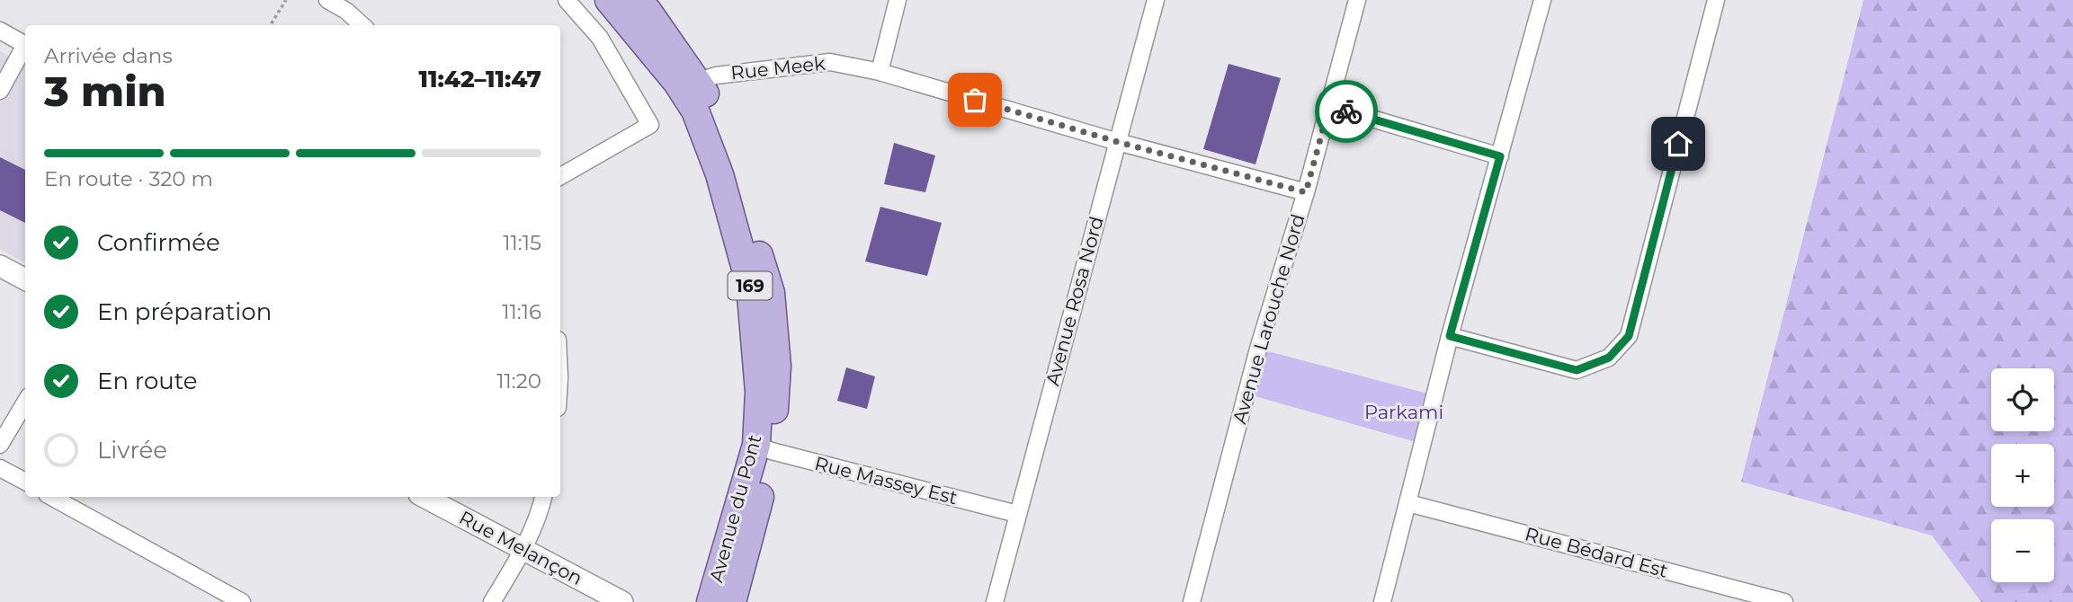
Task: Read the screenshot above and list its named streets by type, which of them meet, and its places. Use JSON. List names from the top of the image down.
{
  "streets": {
    "main road": ["169", "Avenue du Pont"],
    "street": [
      "Rue Meek",
      "Avenue Rosa Nord",
      "Avenue Larouche Nord",
      "Rue Massey Est",
      "Rue Melançon",
      "Rue Bédard Est"
    ]
  },
  "crossings": [
    ["Rue Meek", "Avenue Rosa Nord"],
    ["Rue Meek", "Avenue Larouche Nord"],
    ["Rue Meek", "Avenue du Pont"],
    ["Avenue Rosa Nord", "Rue Massey Est"],
    ["Rue Massey Est", "Avenue du Pont"]
  ],
  "parks": ["Parkami"],
  "page": {
    "heading": ["3 min", "Arrivée dans", "11:42–11:47"],
    "bar": "En route · 320 m",
    "list": [
      ["Confirmée", "11:15"],
      ["En préparation", "11:16"],
      ["En route", "11:20"],
      "Livrée"
    ],
    "map_buttons": ["+", "−"]
  }
}
